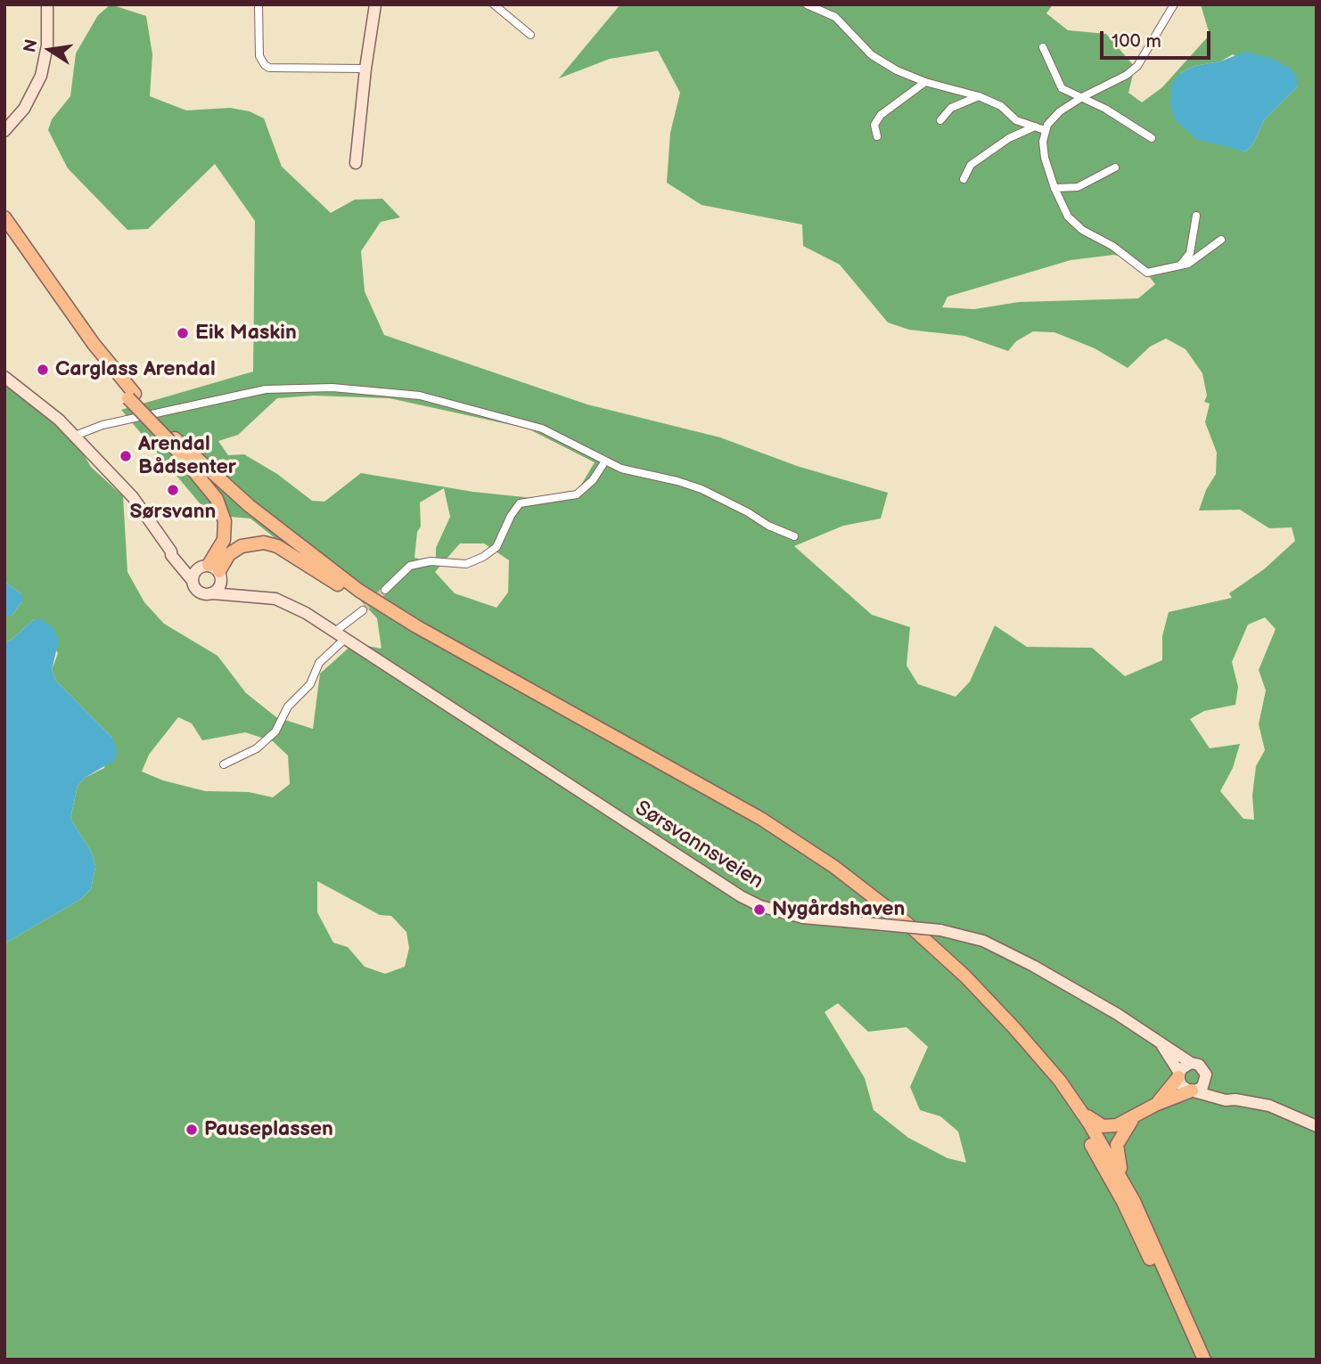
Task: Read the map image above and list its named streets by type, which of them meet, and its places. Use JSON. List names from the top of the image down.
{
  "streets": {
    "main road": ["Sørsvannsveien"]
  },
  "places": [
    "Eik Maskin",
    "Carglass Arendal",
    "Arendal Bådsenter",
    "Sørsvann",
    "Nygårdshaven",
    "Pauseplassen"
  ],
  "scale_bar": "100 m",
  "north": "left"
}
